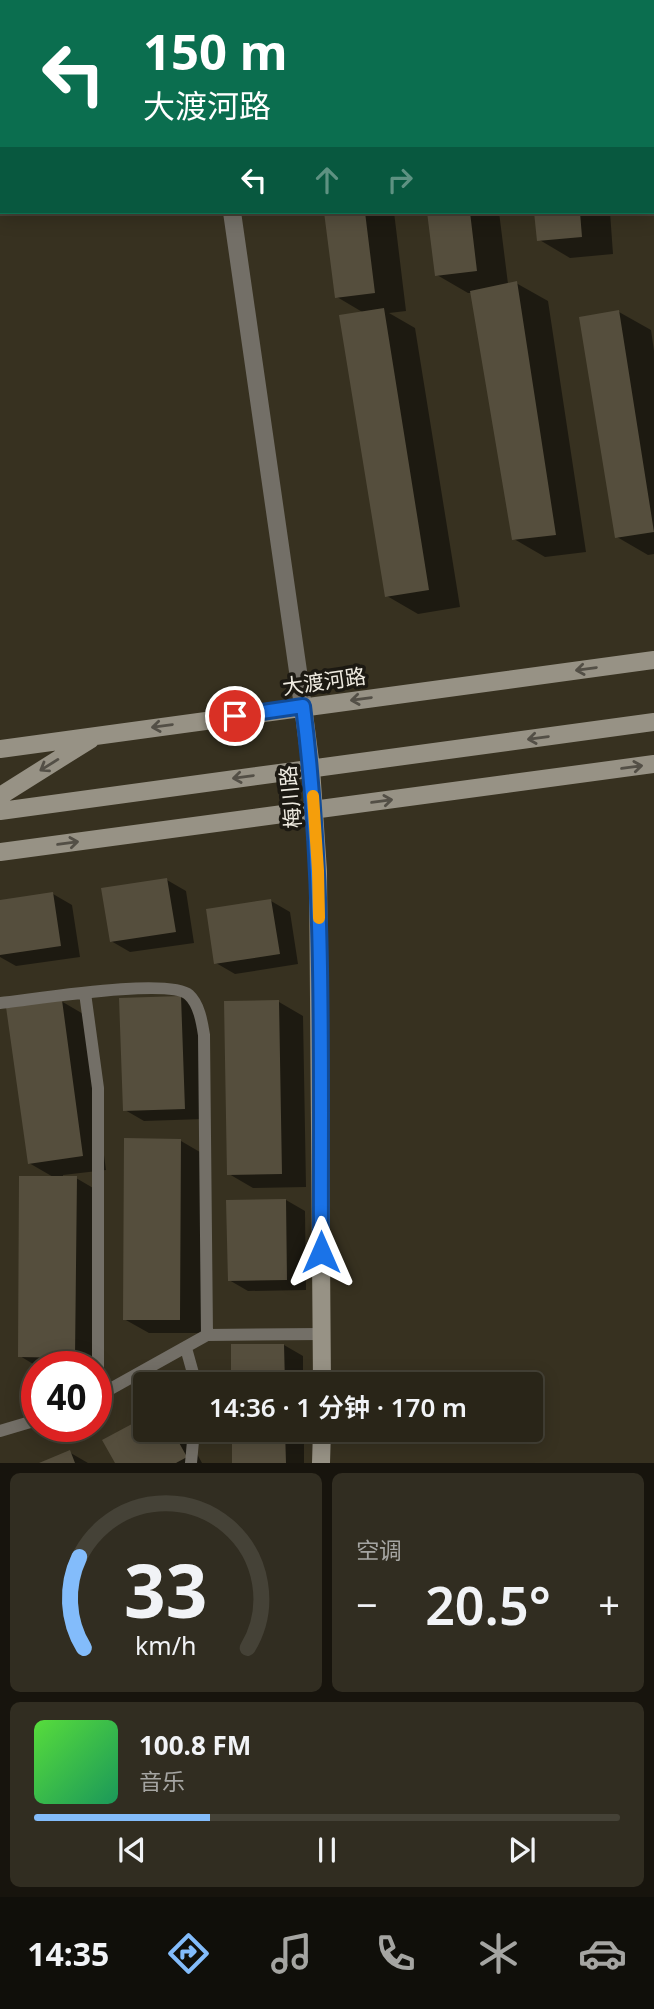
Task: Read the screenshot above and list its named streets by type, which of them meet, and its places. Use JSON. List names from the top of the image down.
{
  "streets": {
    "main road": ["大渡河路", "梅川路"]
  },
  "crossings": [
    ["大渡河路", "梅川路"]
  ],
  "page": {
    "turn": ["150 m", "大渡河路"],
    "limit": "40",
    "trip": "14:36 · 1 分钟 · 170 m",
    "tile": "空调",
    "heat": ["−", "20.5°", "+"],
    "song": ["100.8 FM", "音乐"],
    "tabs": "14:35",
    "gauge": ["33", "km/h"]
  }
}
